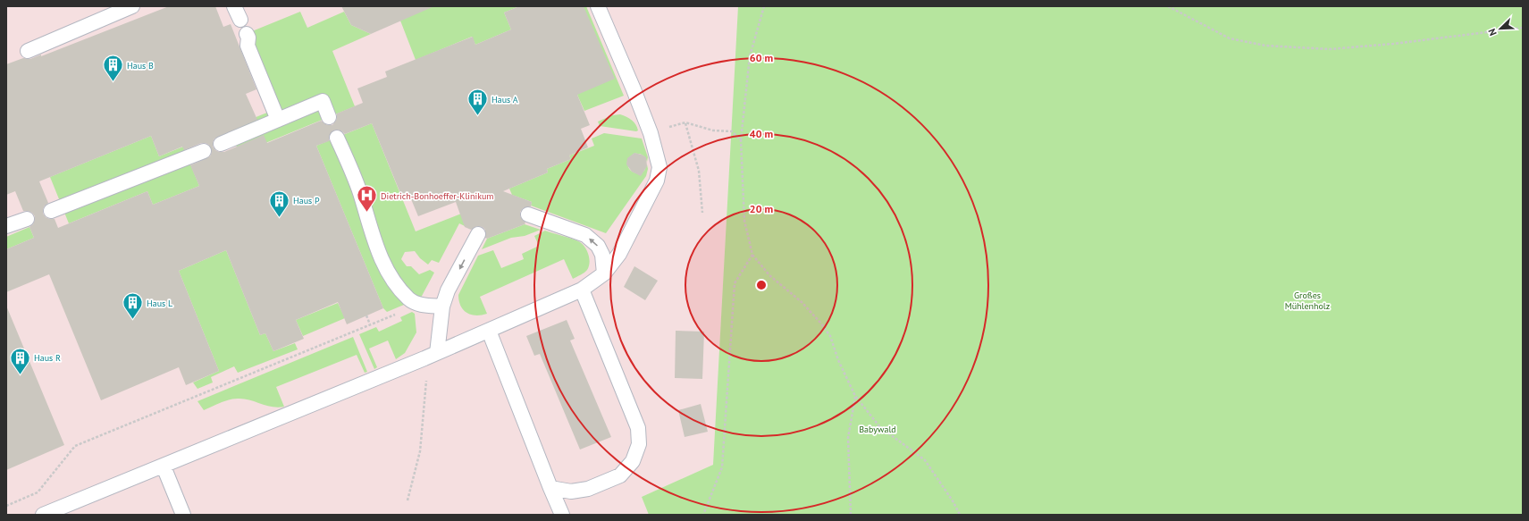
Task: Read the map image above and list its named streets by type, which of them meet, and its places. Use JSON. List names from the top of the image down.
{
  "parks": ["Großes Mühlenholz", "Babywald"],
  "places": {
    "building": [
      "Haus B",
      "Haus A",
      "Haus P",
      "Haus L",
      "Haus R"
    ],
    "hospital": ["Dietrich-Bonhoeffer-Klinikum"]
  },
  "north": "bottom left",
  "rings": ["60 m", "40 m", "20 m"]
}
